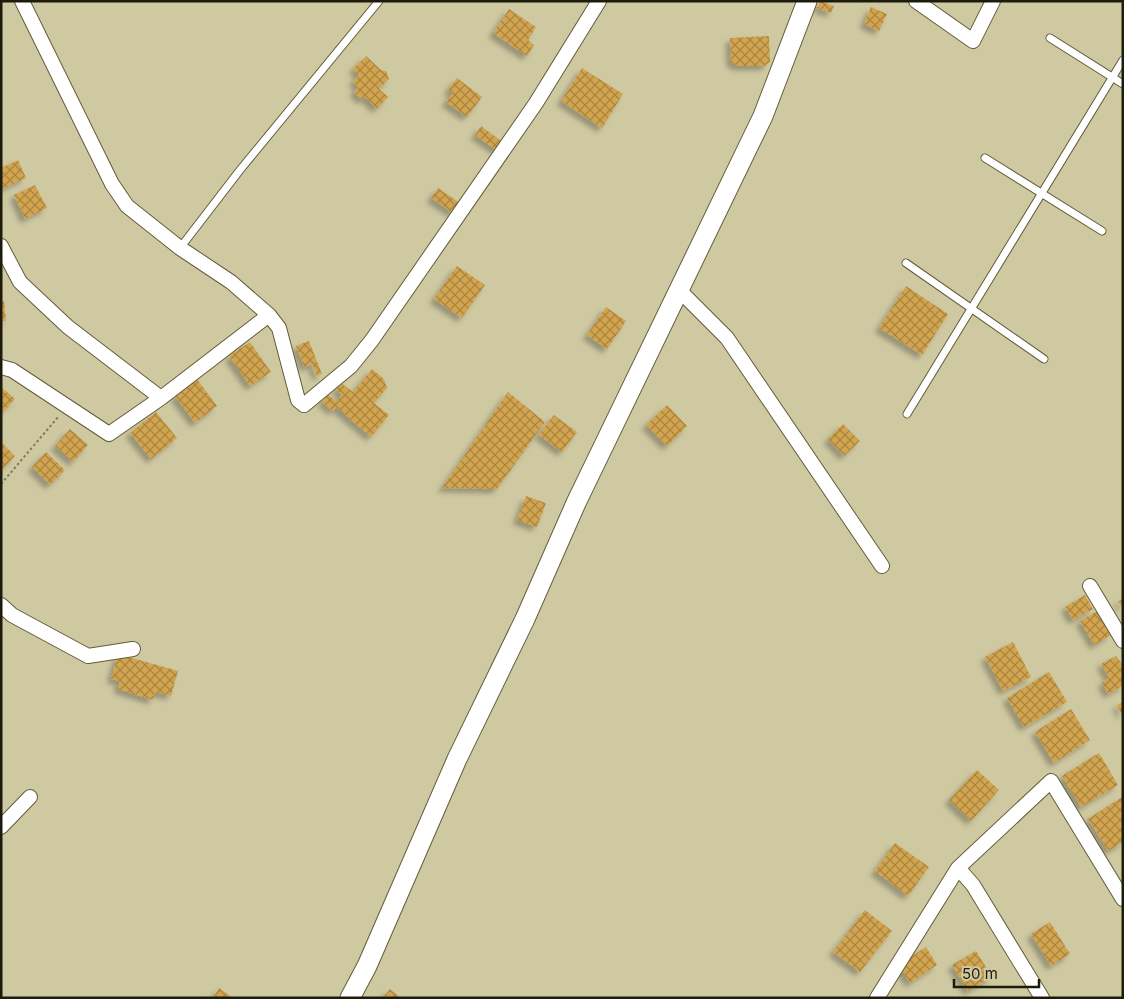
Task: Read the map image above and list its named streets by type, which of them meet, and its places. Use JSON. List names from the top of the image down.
{
  "scale_bar": "50 m"
}
